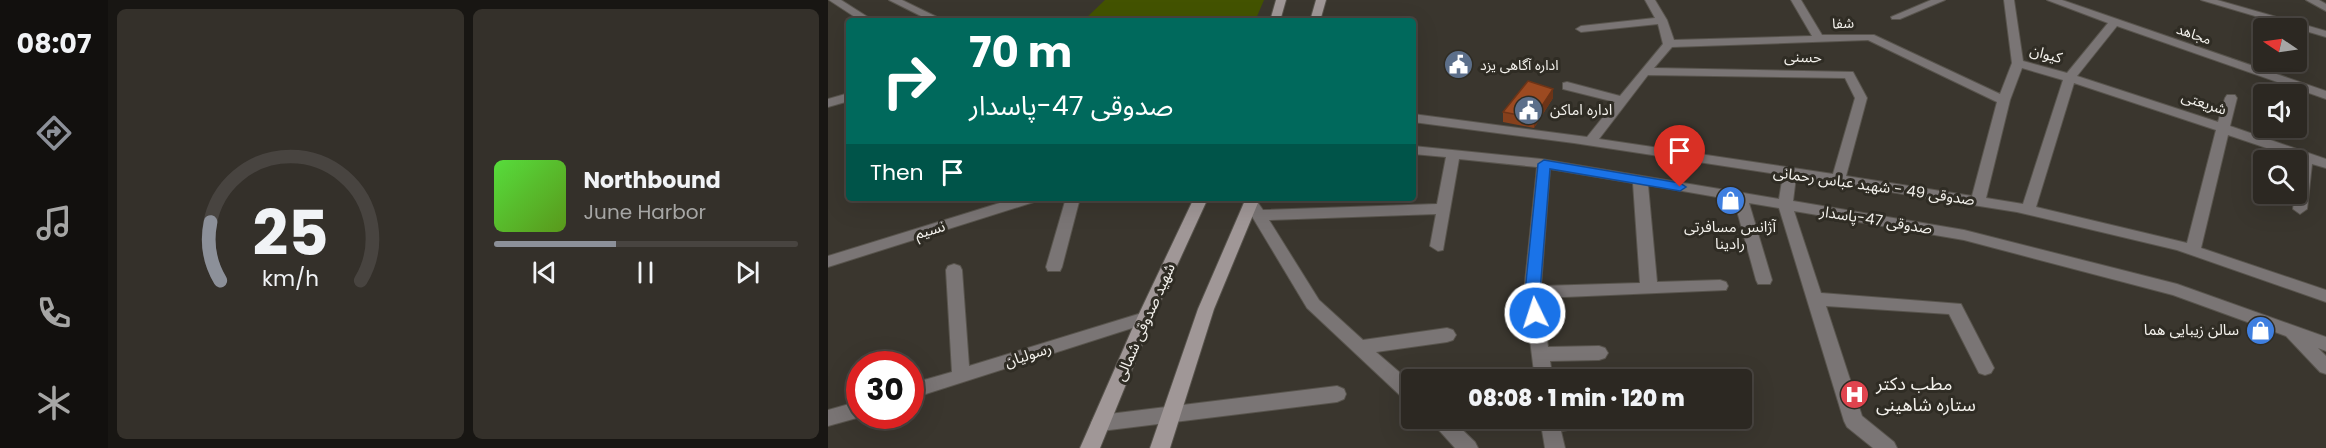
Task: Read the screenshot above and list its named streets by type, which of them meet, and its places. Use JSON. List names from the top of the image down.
{
  "streets": {
    "main road": ["شهید صدوقی شمالی"],
    "street": [
      "شفا",
      "مجاهد",
      "کیوان",
      "حسنی",
      "شریعتی",
      "صدوقی 49 - شهید عباس رحمانی",
      "صدوقی 47-پاسدار",
      "نسیم",
      "رسولیان"
    ]
  },
  "crossings": [
    ["شفا", "کیوان"],
    ["کیوان", "شریعتی"],
    ["کیوان", "صدوقی 49 - شهید عباس رحمانی"],
    ["حسنی", "صدوقی 49 - شهید عباس رحمانی"],
    ["شهید صدوقی شمالی", "رسولیان"]
  ],
  "places": {
    "public building": ["اداره آگاهی یزد", "اداره اماکن"],
    "shop": ["آژانس مسافرتی رادینا", "سالن زیبایی هما"],
    "hospital": ["مطب دکتر ستاره شاهینی"]
  },
  "north": "left",
  "page": {
    "tabs": "08:07",
    "turn": ["70 m", "صدوقی 47-پاسدار"],
    "then": "Then",
    "song": ["Northbound", "June Harbor"],
    "limit": "30",
    "trip": "08:08 · 1 min · 120 m",
    "gauge": ["25", "km/h"]
  }
}
